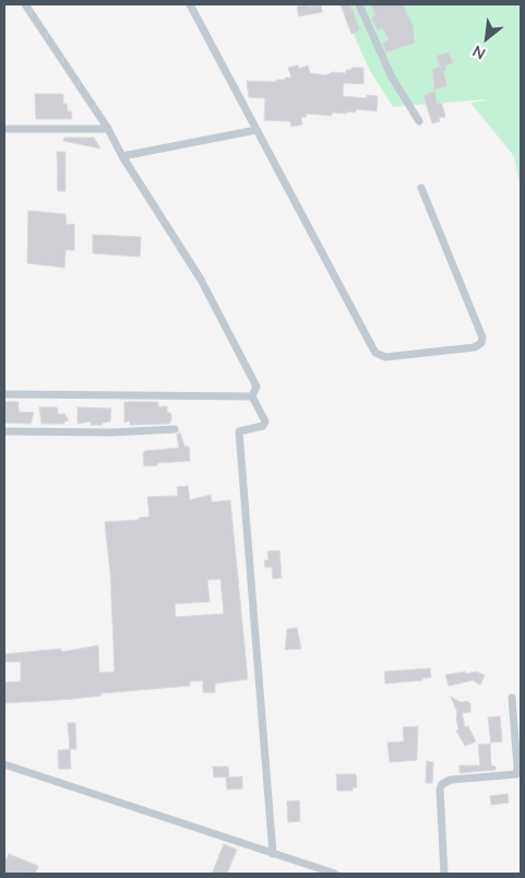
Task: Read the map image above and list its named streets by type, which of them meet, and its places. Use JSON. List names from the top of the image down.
{
  "north": "bottom left"
}
